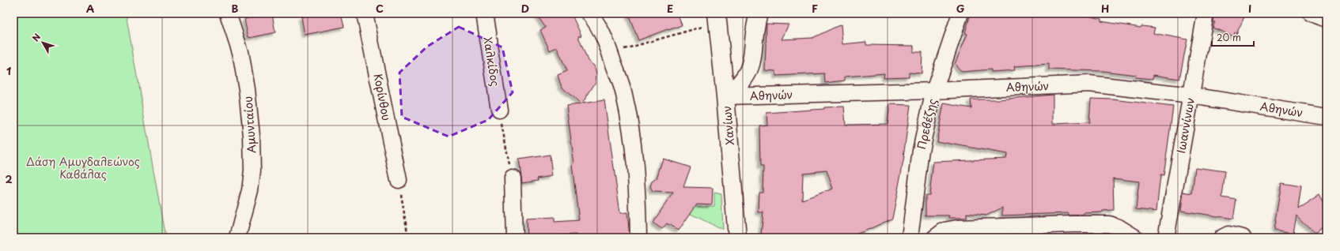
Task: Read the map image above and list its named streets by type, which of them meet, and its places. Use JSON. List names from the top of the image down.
{
  "streets": {
    "street": [
      "Χαλκίδος",
      "Αθηνών",
      "Κορίνθου",
      "Πρεβέζης",
      "Αμυνταίου",
      "Χανίων",
      "Ιωαννίνων"
    ]
  },
  "crossings": [
    ["Αθηνών", "Πρεβέζης"],
    ["Αθηνών", "Χανίων"],
    ["Αθηνών", "Ιωαννίνων"]
  ],
  "parks": ["Δάση Αμυγδαλεώνος Καβάλας"],
  "scale_bar": "20 m",
  "north": "top left",
  "grid": {
    "columns": [
      "A",
      "B",
      "C",
      "D",
      "E",
      "F",
      "G",
      "H",
      "I"
    ],
    "rows": ["1", "2"]
  }
}
